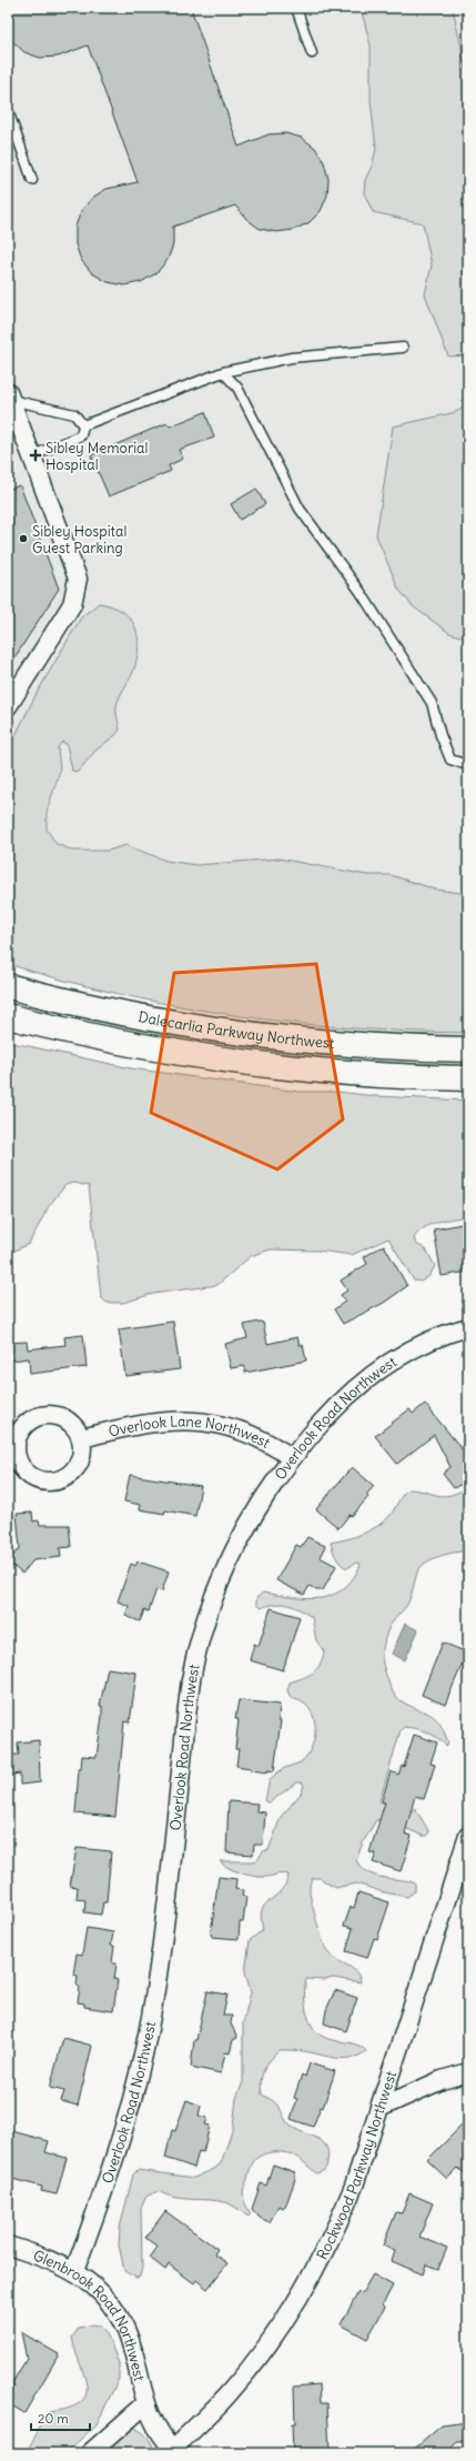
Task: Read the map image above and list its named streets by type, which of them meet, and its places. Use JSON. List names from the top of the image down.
{
  "streets": {
    "main road": ["Dalecarlia Parkway Northwest"],
    "street": [
      "Overlook Road Northwest",
      "Overlook Lane Northwest",
      "Rockwood Parkway Northwest",
      "Glenbrook Road Northwest"
    ]
  },
  "crossings": [
    ["Overlook Road Northwest", "Overlook Lane Northwest"],
    ["Overlook Road Northwest", "Glenbrook Road Northwest"],
    ["Rockwood Parkway Northwest", "Glenbrook Road Northwest"]
  ],
  "places": {
    "health": ["Sibley Memorial Hospital"],
    "other": ["Sibley Hospital Guest Parking"]
  },
  "scale_bar": "20 m"
}
